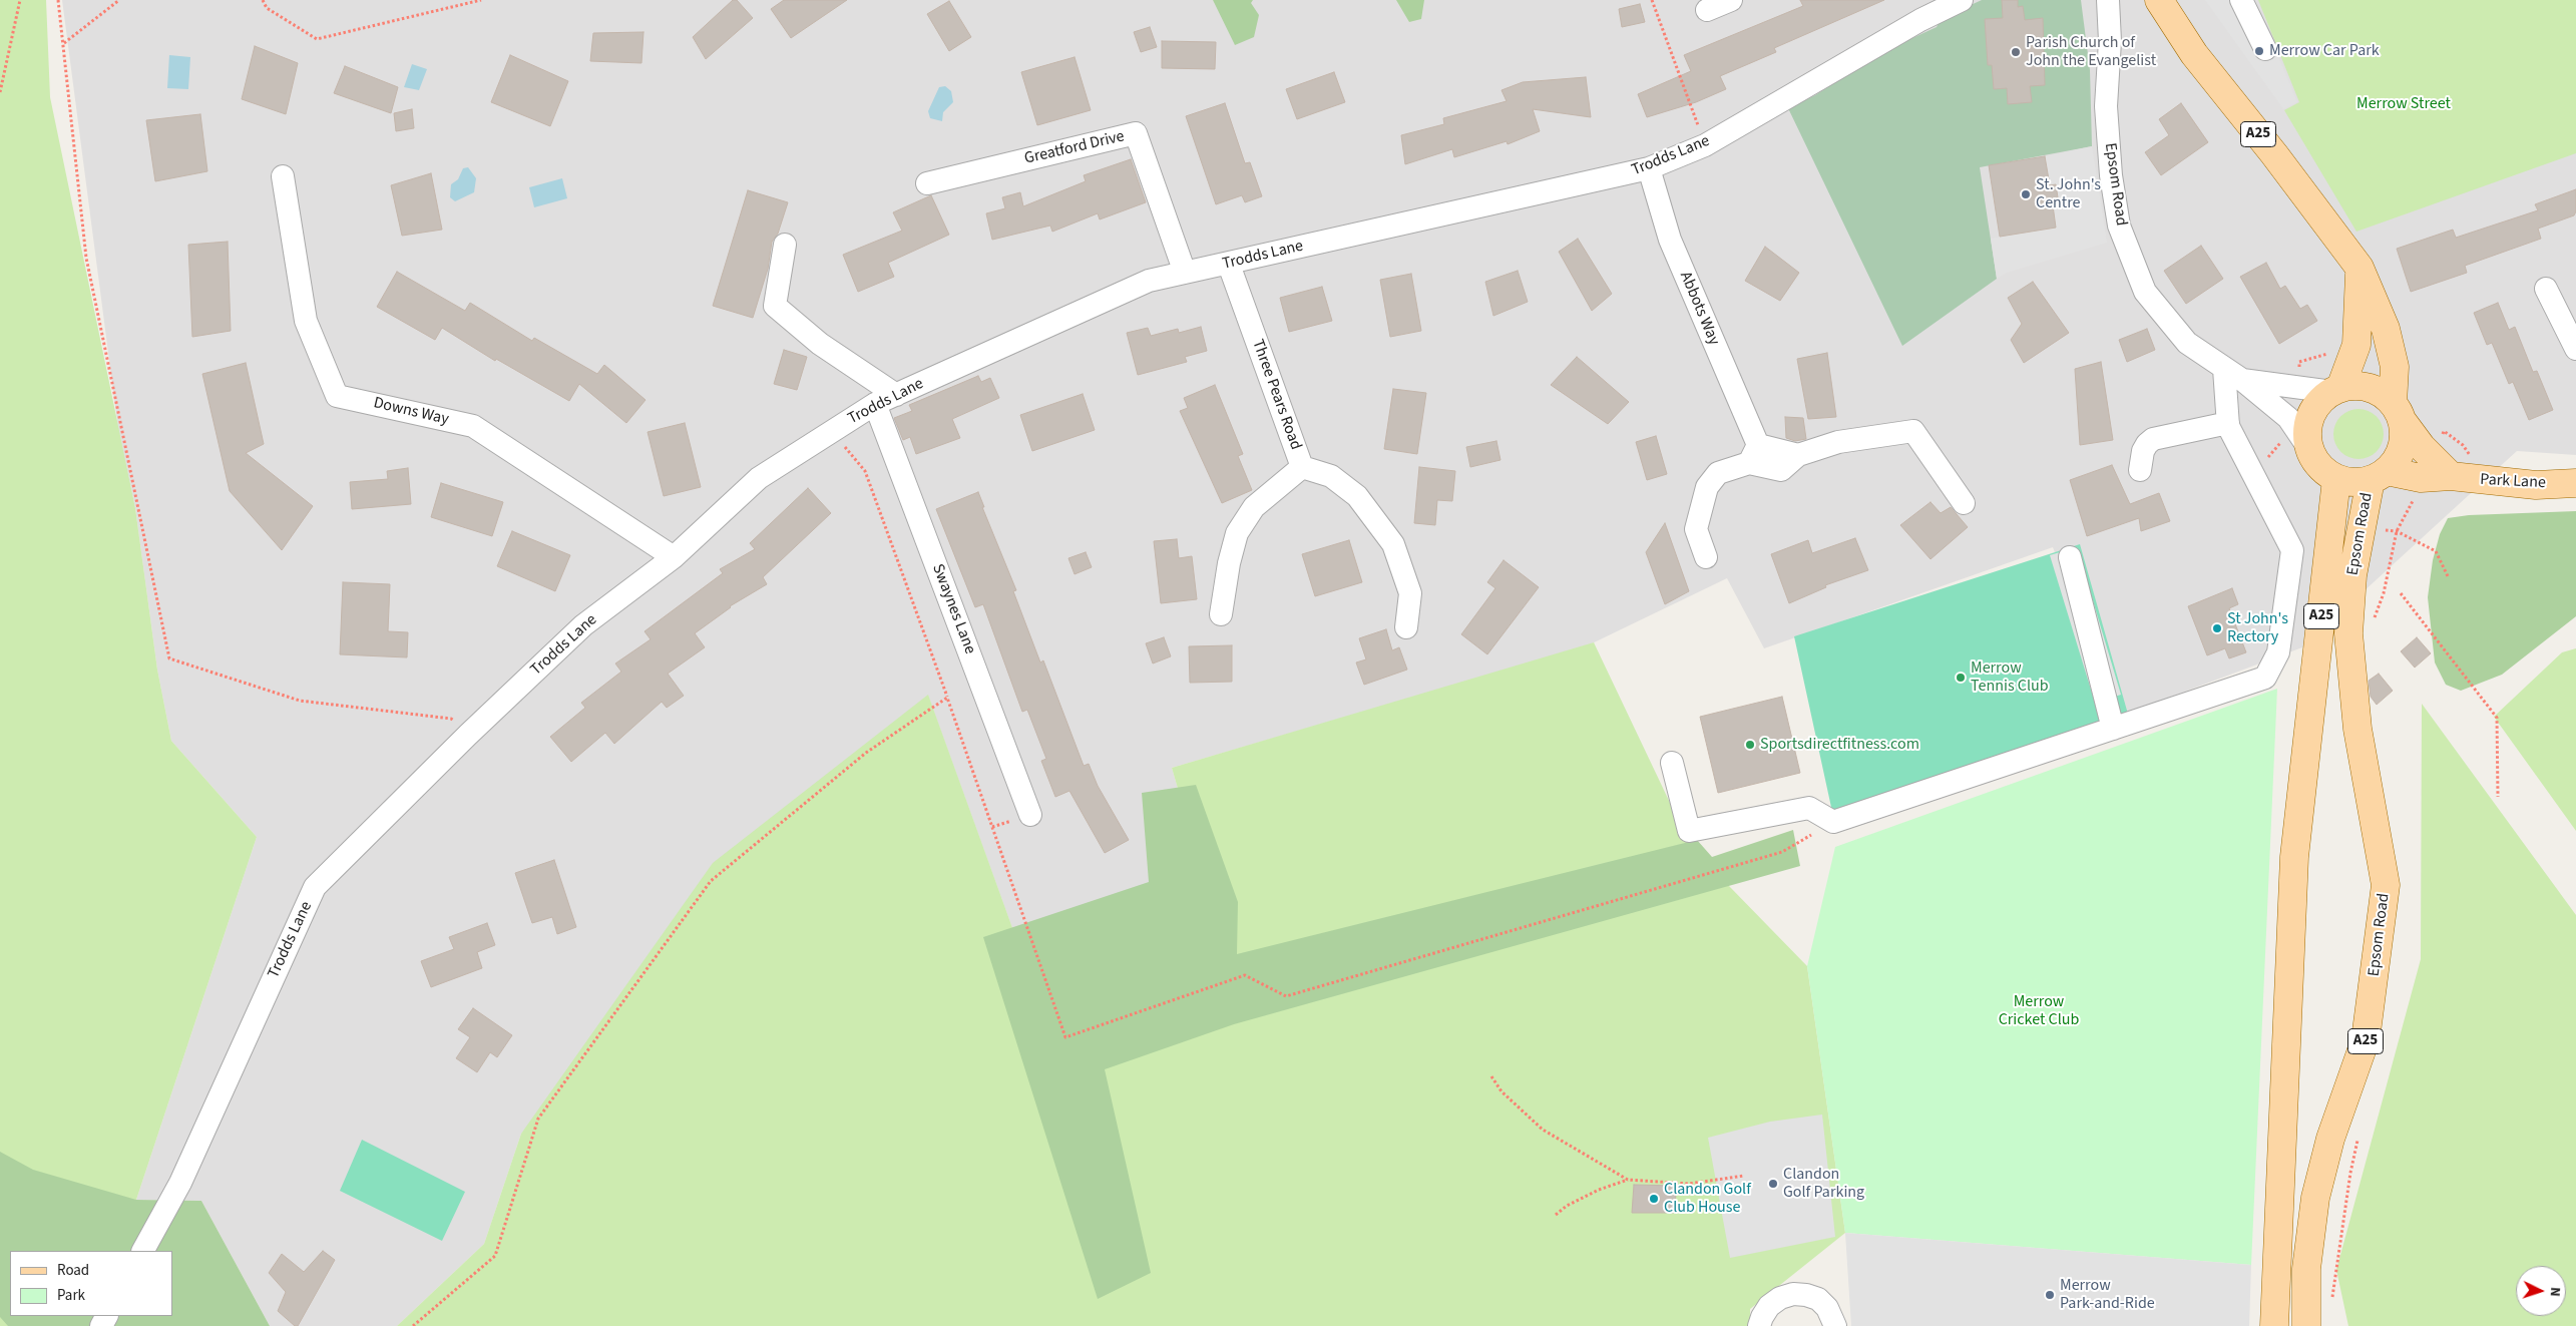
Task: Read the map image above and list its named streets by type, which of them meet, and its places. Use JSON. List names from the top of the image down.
{
  "streets": {
    "main road": ["A25", "Epsom Road", "Park Lane"],
    "street": [
      "Greatford Drive",
      "Trodds Lane",
      "Abbots Way",
      "Three Pears Road",
      "Downs Way",
      "Swaynes Lane"
    ]
  },
  "crossings": [
    ["A25", "Epsom Road"],
    ["A25", "Park Lane"],
    ["Greatford Drive", "Trodds Lane"],
    ["Trodds Lane", "Abbots Way"],
    ["Trodds Lane", "Three Pears Road"],
    ["Trodds Lane", "Downs Way"],
    ["Trodds Lane", "Swaynes Lane"],
    ["Epsom Road", "Park Lane"]
  ],
  "parks": ["Merrow Street", "Merrow Cricket Club"],
  "places": [
    "Merrow Car Park",
    "Parish Church of John the Evangelist",
    "St. John's Centre",
    "St John's Rectory",
    "Merrow Tennis Club",
    "Sportsdirectfitness.com",
    "Clandon Golf Parking",
    "Clandon Golf Club House",
    "Merrow Park-and-Ride"
  ],
  "legend": ["Road", "Park"],
  "north": "right"
}
